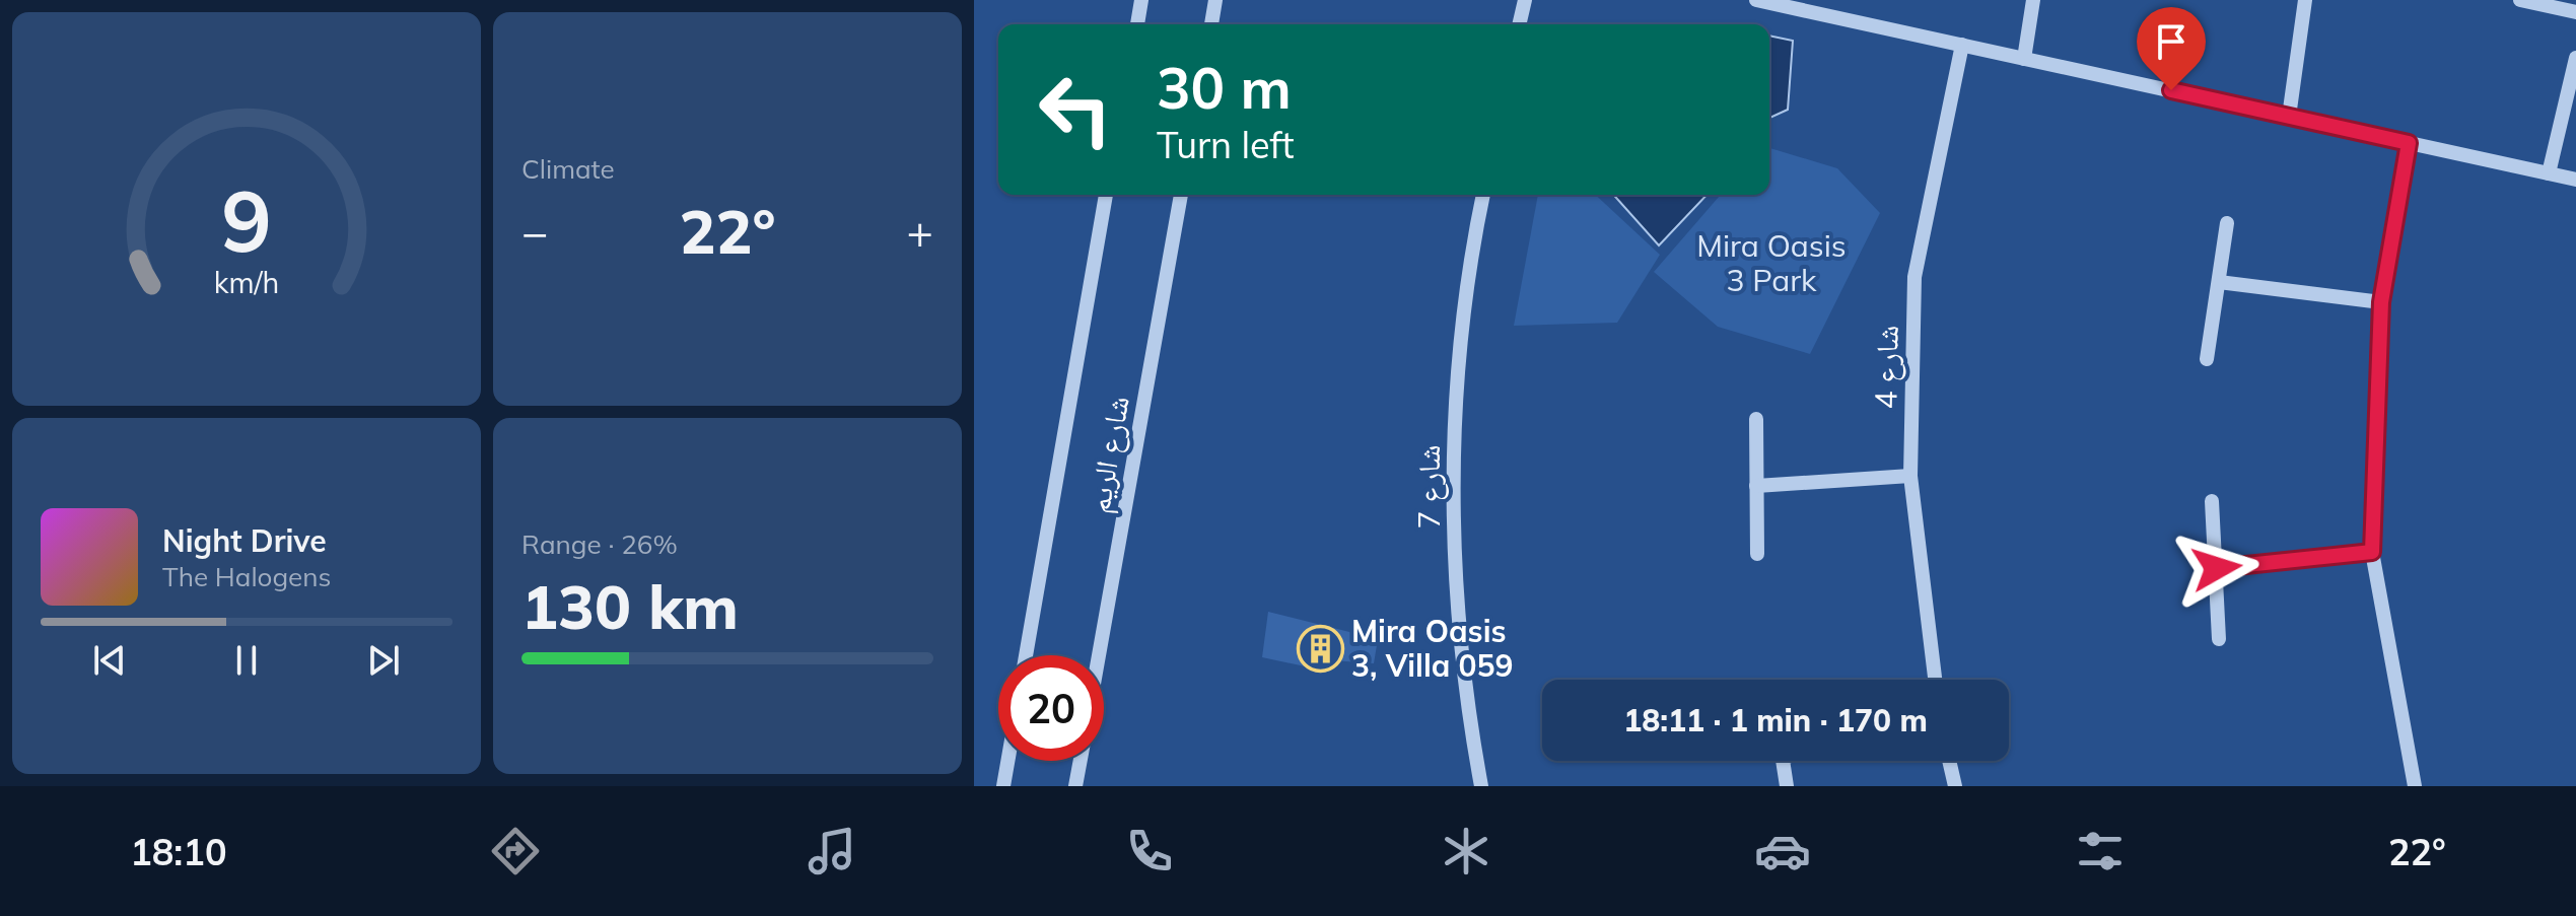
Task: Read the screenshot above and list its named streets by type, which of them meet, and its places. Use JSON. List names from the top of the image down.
{
  "streets": {
    "street": ["شارع 4", "شارع الريم", "شارع 7"]
  },
  "parks": ["Mira Oasis 3 Park"],
  "places": {
    "building": ["Mira Oasis 3, Villa 059"]
  },
  "page": {
    "tile": [
      "Climate",
      ["Range · 26%", "130 km"]
    ],
    "turn": ["30 m", "Turn left"],
    "heat": ["−", "22°", "+"],
    "song": ["Night Drive", "The Halogens"],
    "limit": "20",
    "trip": "18:11 · 1 min · 170 m",
    "tabs": ["18:10", "22°"],
    "gauge": ["9", "km/h"]
  }
}
